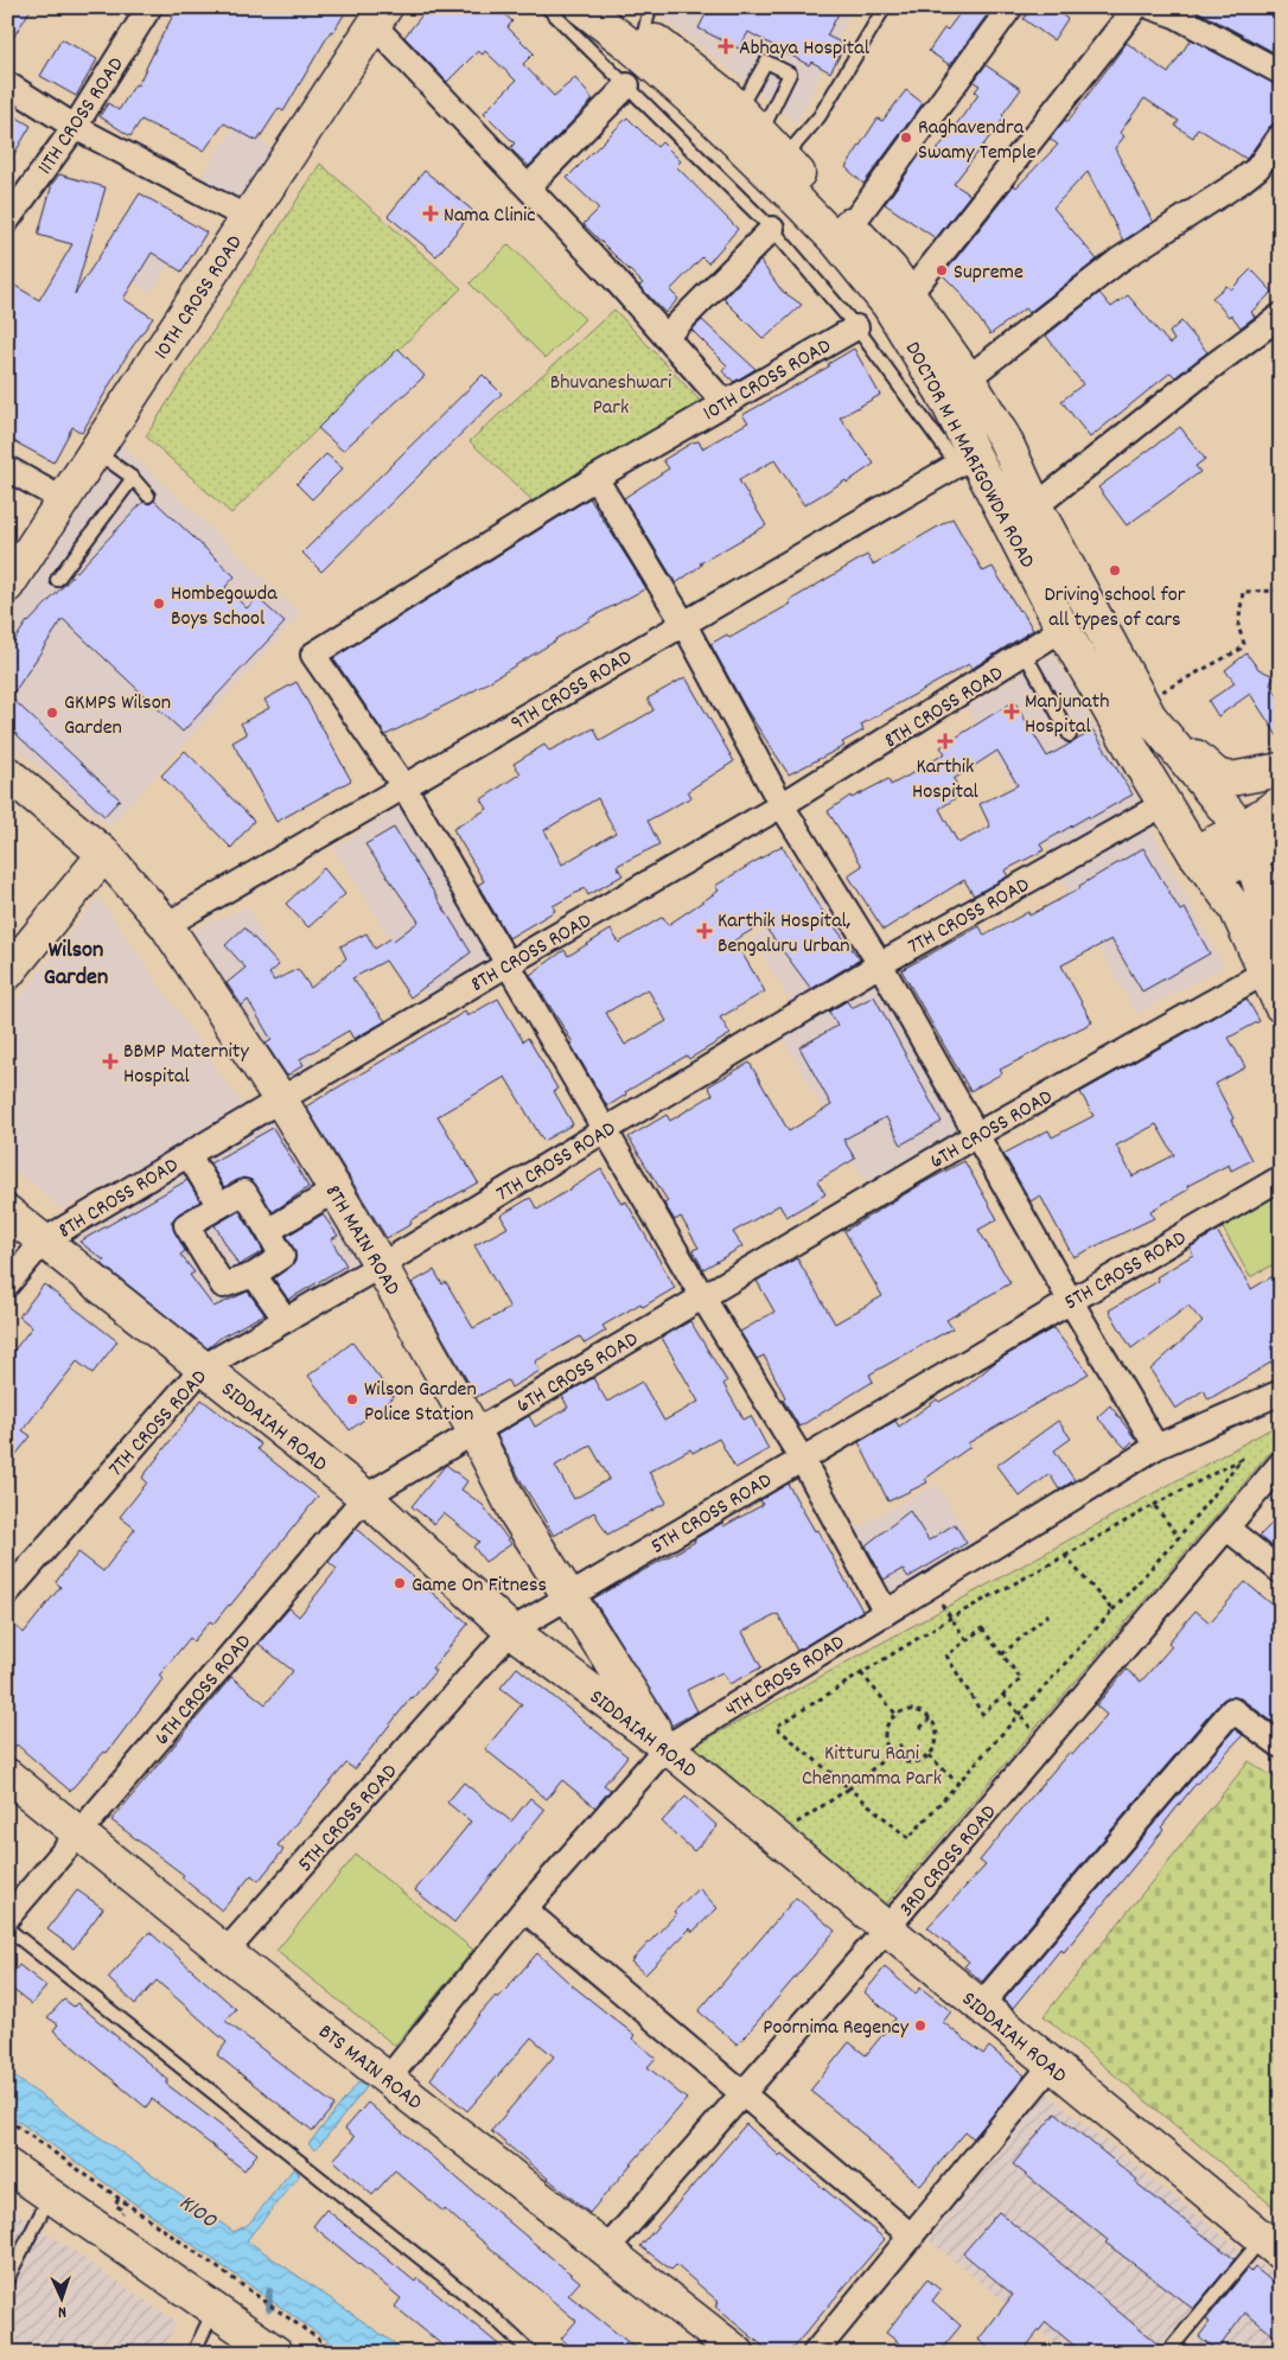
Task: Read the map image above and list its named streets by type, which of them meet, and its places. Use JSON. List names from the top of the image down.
{
  "streets": {
    "main road": [
      "10TH CROSS ROAD",
      "DOCTOR M H MARIGOWDA ROAD",
      "8TH MAIN ROAD",
      "SIDDAIAH ROAD",
      "BTS MAIN ROAD"
    ],
    "street": [
      "11TH CROSS ROAD",
      "9TH CROSS ROAD",
      "8TH CROSS ROAD",
      "7TH CROSS ROAD",
      "6TH CROSS ROAD",
      "5TH CROSS ROAD",
      "4TH CROSS ROAD",
      "3RD CROSS ROAD"
    ]
  },
  "crossings": [
    ["10TH CROSS ROAD", "9TH CROSS ROAD"],
    ["DOCTOR M H MARIGOWDA ROAD", "9TH CROSS ROAD"],
    ["DOCTOR M H MARIGOWDA ROAD", "8TH CROSS ROAD"],
    ["DOCTOR M H MARIGOWDA ROAD", "7TH CROSS ROAD"],
    ["DOCTOR M H MARIGOWDA ROAD", "6TH CROSS ROAD"],
    ["9TH CROSS ROAD", "8TH MAIN ROAD"],
    ["8TH CROSS ROAD", "8TH MAIN ROAD"],
    ["8TH CROSS ROAD", "SIDDAIAH ROAD"],
    ["7TH CROSS ROAD", "8TH MAIN ROAD"],
    ["7TH CROSS ROAD", "SIDDAIAH ROAD"],
    ["6TH CROSS ROAD", "8TH MAIN ROAD"],
    ["6TH CROSS ROAD", "SIDDAIAH ROAD"],
    ["6TH CROSS ROAD", "BTS MAIN ROAD"],
    ["8TH MAIN ROAD", "5TH CROSS ROAD"],
    ["8TH MAIN ROAD", "SIDDAIAH ROAD"],
    ["8TH MAIN ROAD", "4TH CROSS ROAD"],
    ["5TH CROSS ROAD", "SIDDAIAH ROAD"],
    ["5TH CROSS ROAD", "BTS MAIN ROAD"],
    ["SIDDAIAH ROAD", "4TH CROSS ROAD"],
    ["SIDDAIAH ROAD", "3RD CROSS ROAD"],
    ["4TH CROSS ROAD", "BTS MAIN ROAD"],
    ["3RD CROSS ROAD", "BTS MAIN ROAD"]
  ],
  "districts": ["Wilson Garden"],
  "water": ["K100"],
  "parks": ["Bhuvaneshwari Park", "Kitturu Rani Chennamma Park"],
  "places": {
    "health": [
      "Abhaya Hospital",
      "Nama Clinic",
      "Manjunath Hospital",
      "Karthik Hospital",
      "Karthik Hospital, Bengaluru Urban",
      "BBMP Maternity Hospital"
    ],
    "other": [
      "Raghavendra Swamy Temple",
      "Supreme",
      "Driving school for all types of cars",
      "Hombegowda Boys School",
      "GKMPS Wilson Garden",
      "Wilson Garden Police Station",
      "Game On Fitness",
      "Poornima Regency"
    ]
  },
  "north": "bottom"
}
